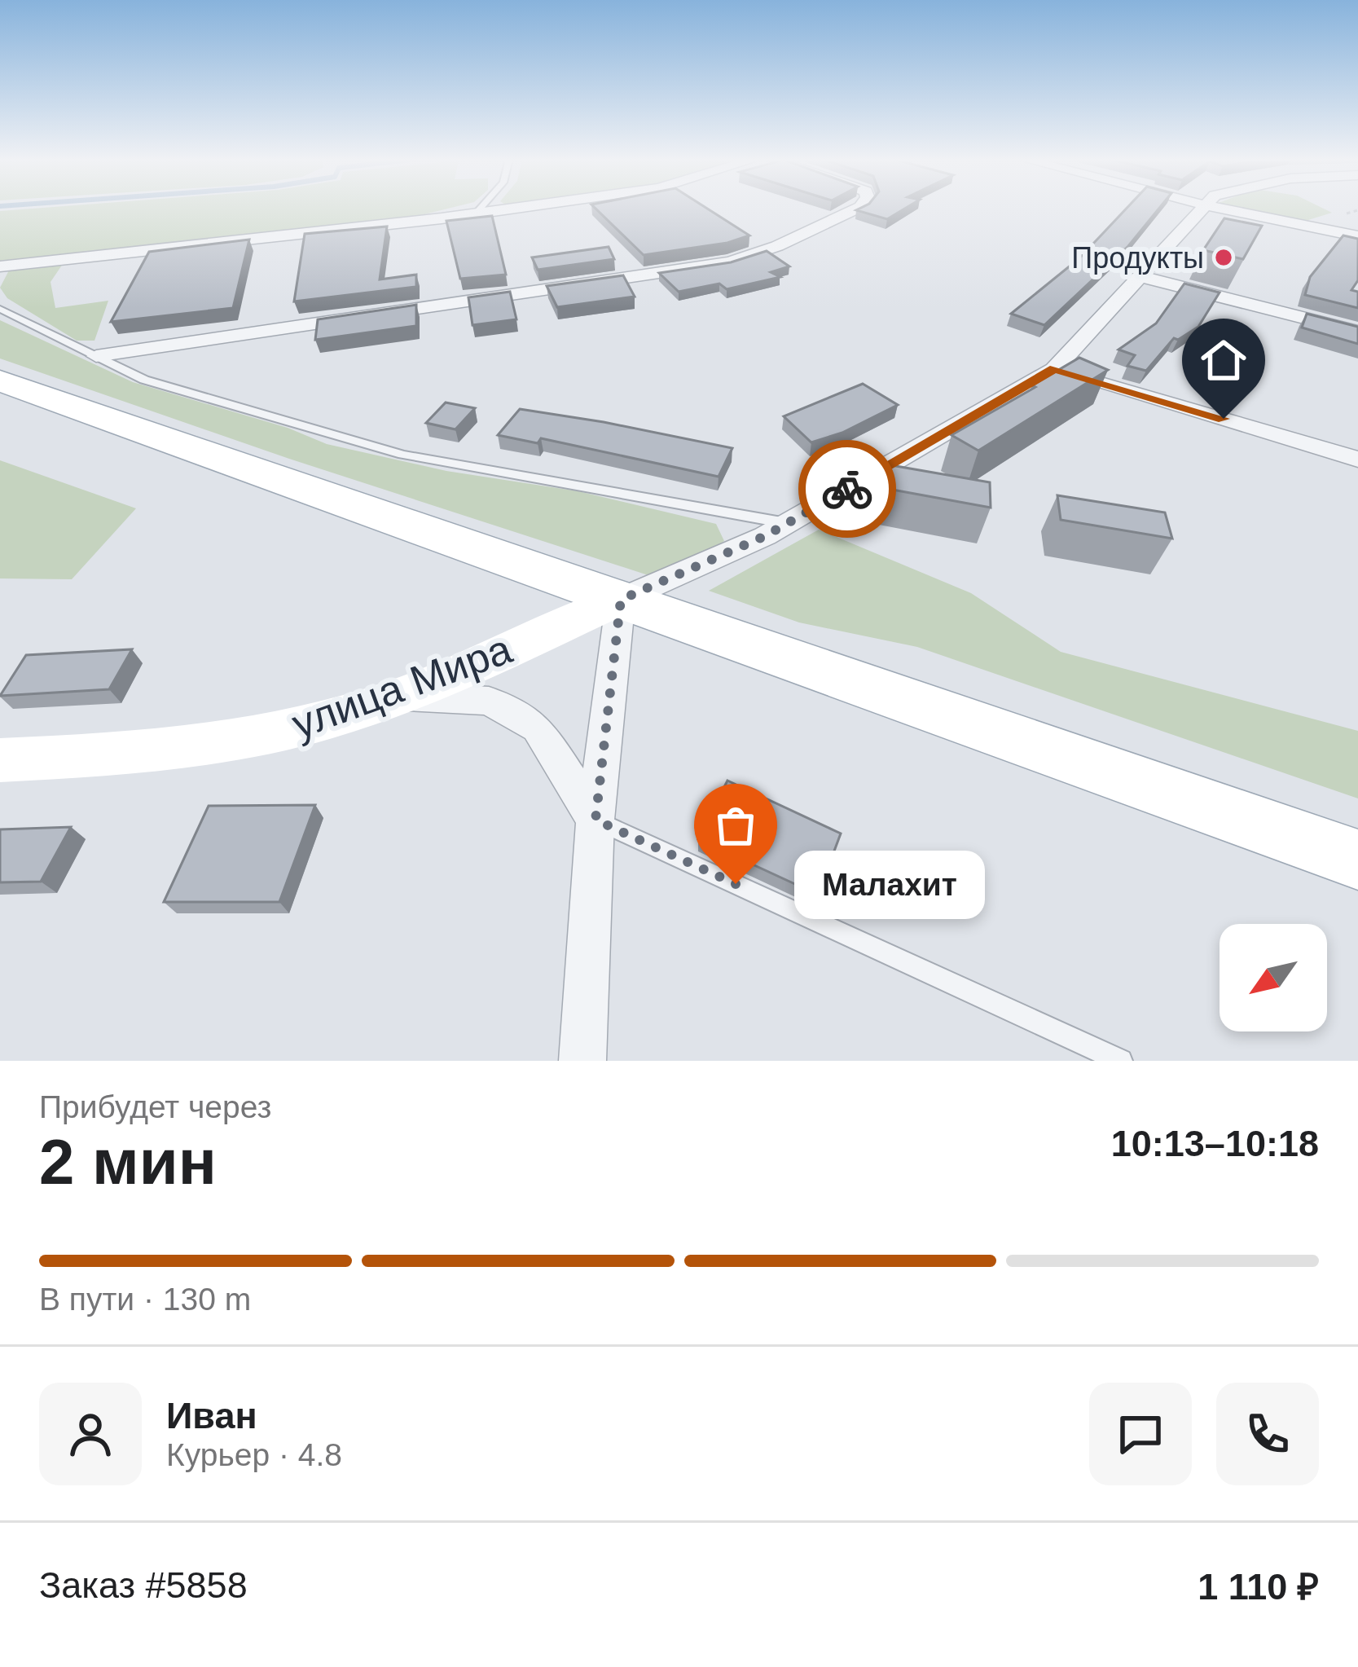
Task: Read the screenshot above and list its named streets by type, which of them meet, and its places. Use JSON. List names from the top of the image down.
{
  "streets": {
    "street": ["улица Мира"]
  },
  "places": ["Продукты", "Малахит"],
  "north": "bottom left",
  "page": {
    "bubble": "Малахит",
    "heading": ["2 мин", "Прибудет через", "10:13–10:18"],
    "panel": [
      "Иван",
      "Курьер · 4.8",
      "Заказ #5858",
      "1 110 ₽"
    ],
    "bar": "В пути · 130 m"
  }
}
